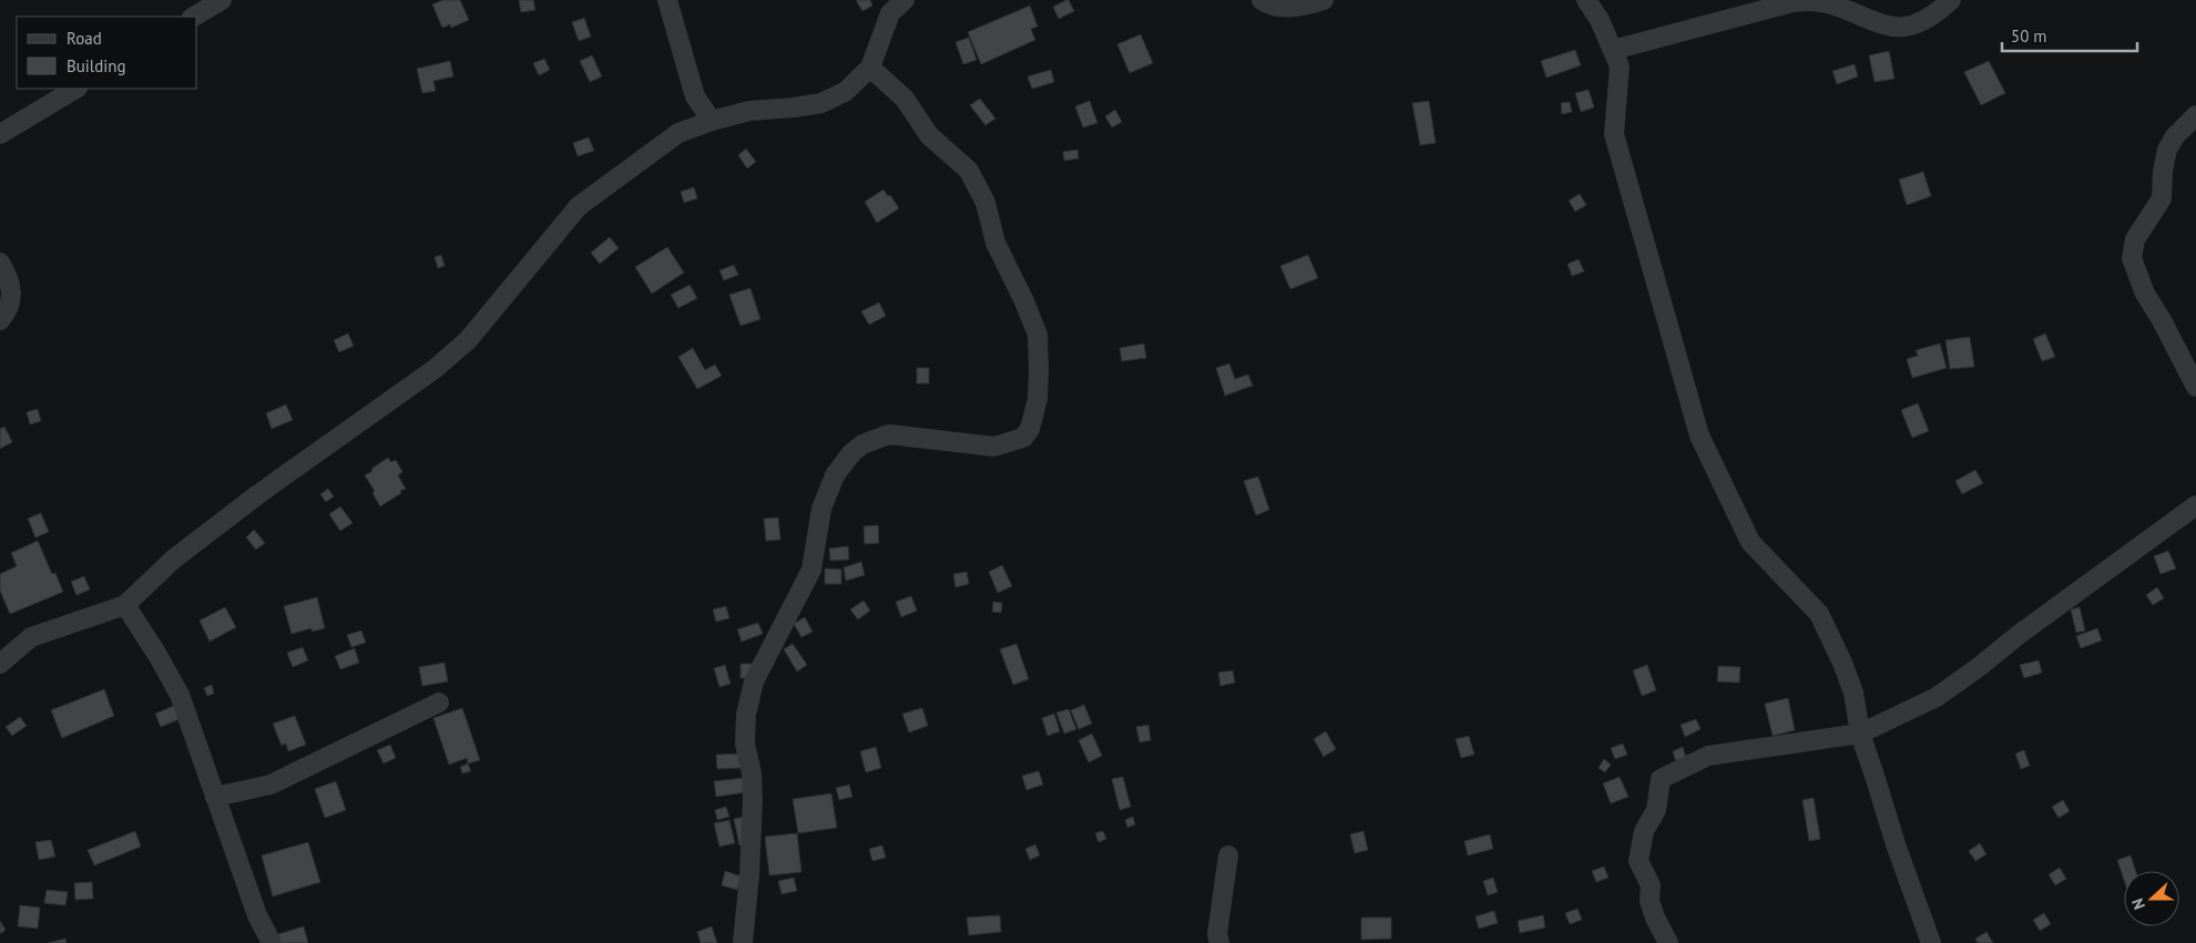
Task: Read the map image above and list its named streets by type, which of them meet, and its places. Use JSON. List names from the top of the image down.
{
  "legend": ["Road", "Building"],
  "scale_bar": "50 m",
  "north": "left"
}
